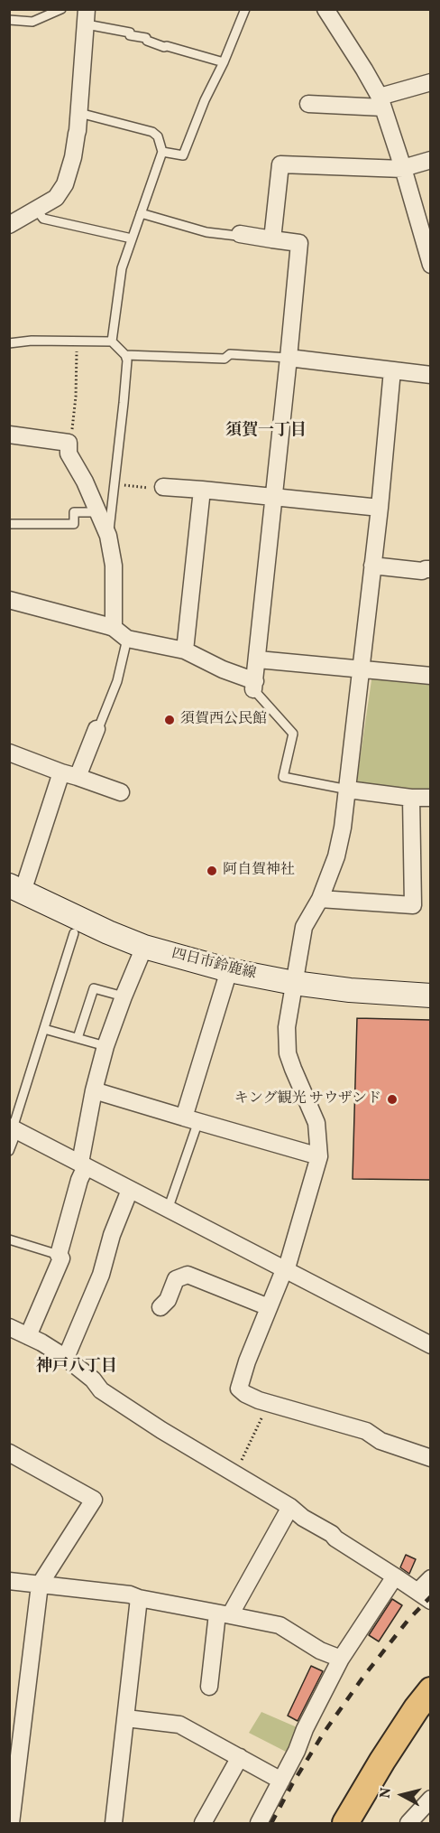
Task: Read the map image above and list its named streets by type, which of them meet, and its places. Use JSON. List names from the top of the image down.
{
  "streets": {
    "main road": ["四日市鈴鹿線"]
  },
  "districts": ["須賀一丁目", "神戸八丁目"],
  "places": ["須賀西公民館", "阿自賀神社", "キング観光 サウザンド"],
  "north": "left"
}
